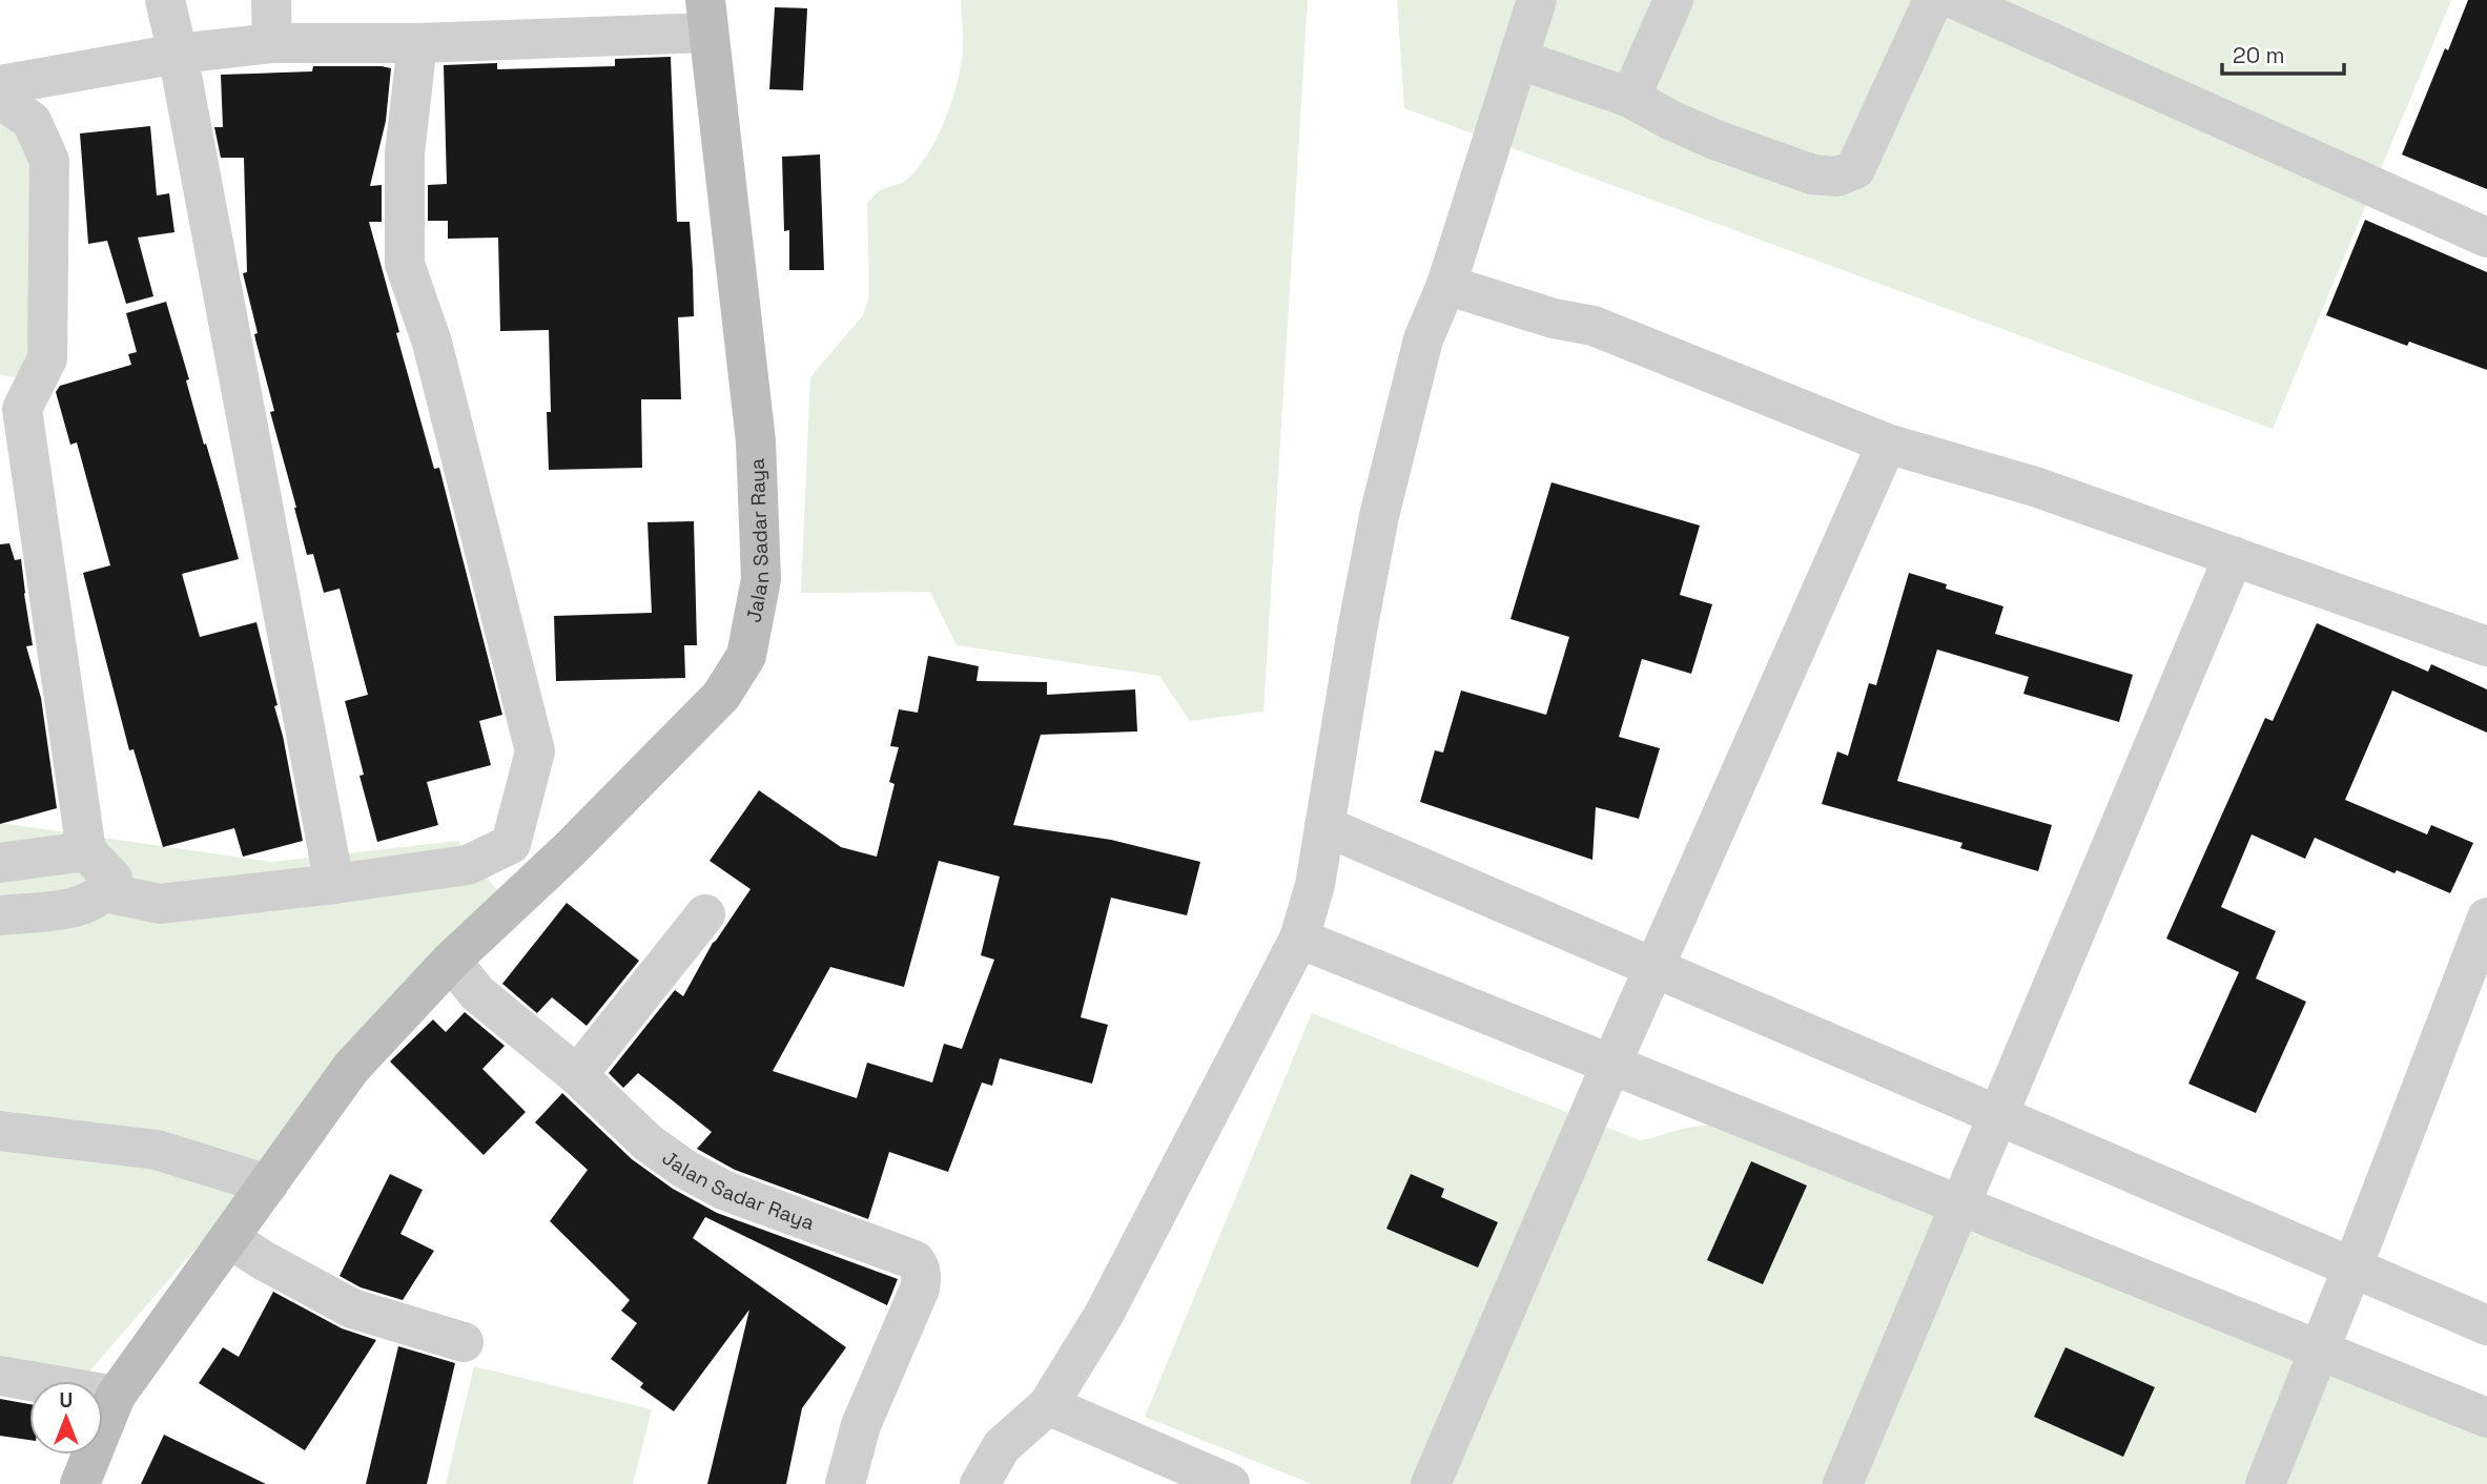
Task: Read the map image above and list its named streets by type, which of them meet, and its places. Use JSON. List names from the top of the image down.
{
  "streets": {
    "street": ["Jalan Sadar Raya"]
  },
  "scale_bar": "20 m",
  "north": "top"
}
